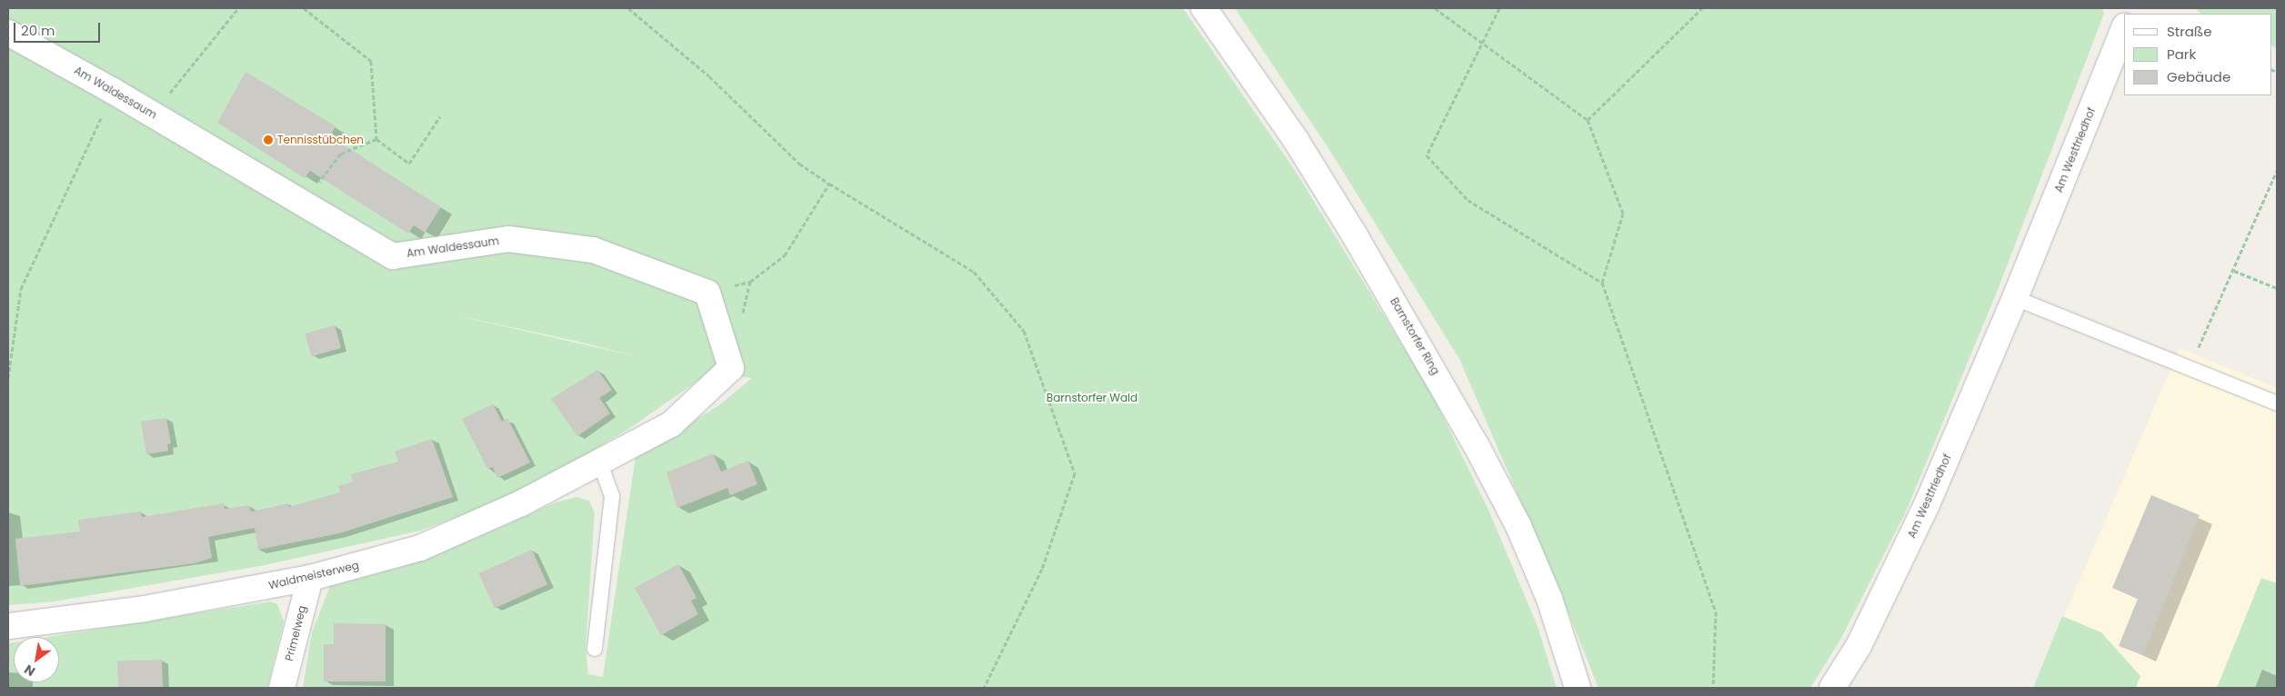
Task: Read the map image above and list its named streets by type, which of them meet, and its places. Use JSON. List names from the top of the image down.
{
  "streets": {
    "street": [
      "Am Waldessaum",
      "Am Westfriedhof",
      "Barnstorfer Ring",
      "Waldmeisterweg",
      "Primelweg"
    ]
  },
  "crossings": [
    ["Am Waldessaum", "Waldmeisterweg"],
    ["Waldmeisterweg", "Primelweg"]
  ],
  "parks": ["Barnstorfer Wald"],
  "places": ["Tennisstübchen"],
  "legend": ["Straße", "Park", "Gebäude"],
  "scale_bar": "20 m",
  "north": "bottom left"
}
